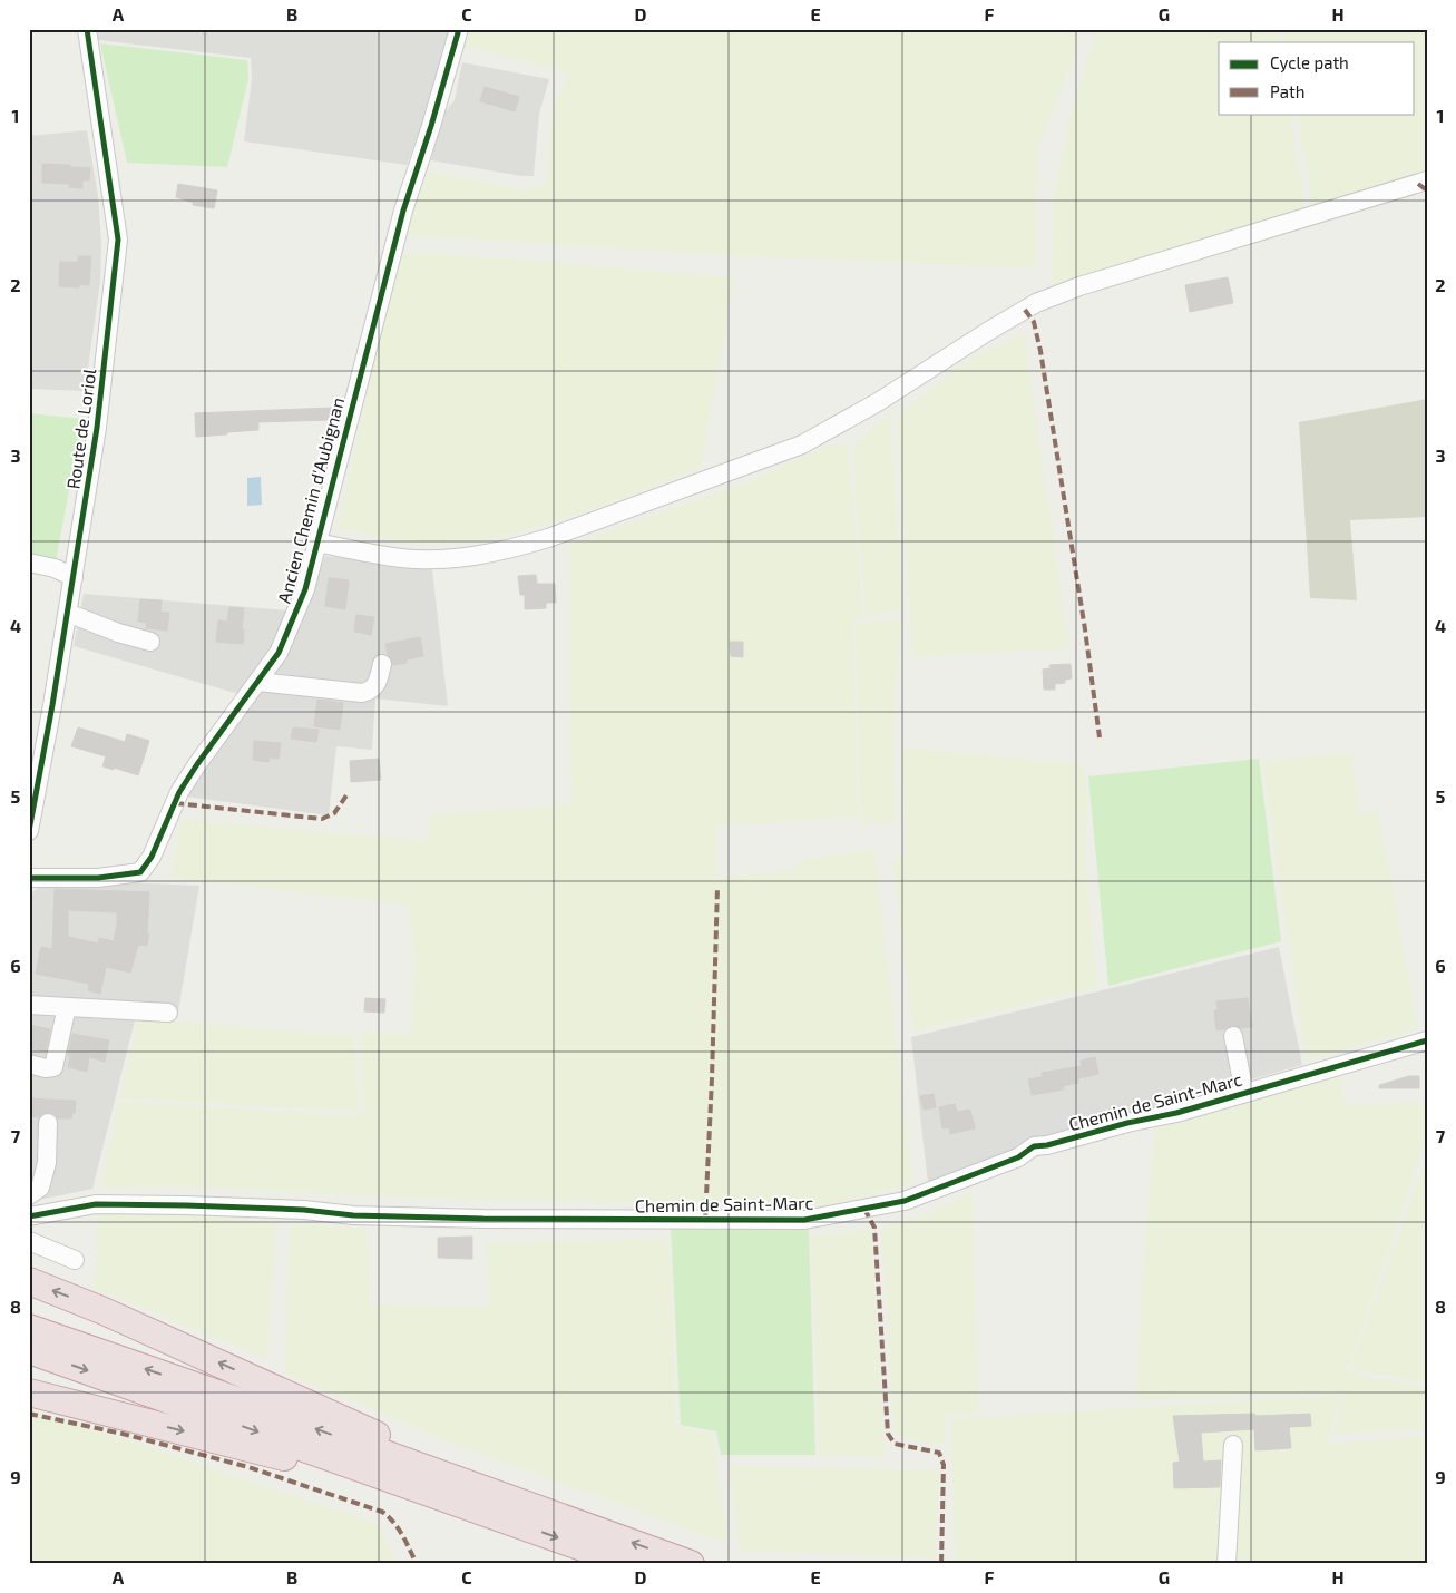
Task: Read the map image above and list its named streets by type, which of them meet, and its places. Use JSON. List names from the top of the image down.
{
  "streets": {
    "street": ["Route de Loriol", "Ancien Chemin d'Aubignan", "Chemin de Saint-Marc"]
  },
  "legend": ["Cycle path", "Path"],
  "grid": {
    "columns": [
      "A",
      "B",
      "C",
      "D",
      "E",
      "F",
      "G",
      "H"
    ],
    "rows": [
      "1",
      "2",
      "3",
      "4",
      "5",
      "6",
      "7",
      "8",
      "9"
    ]
  }
}
